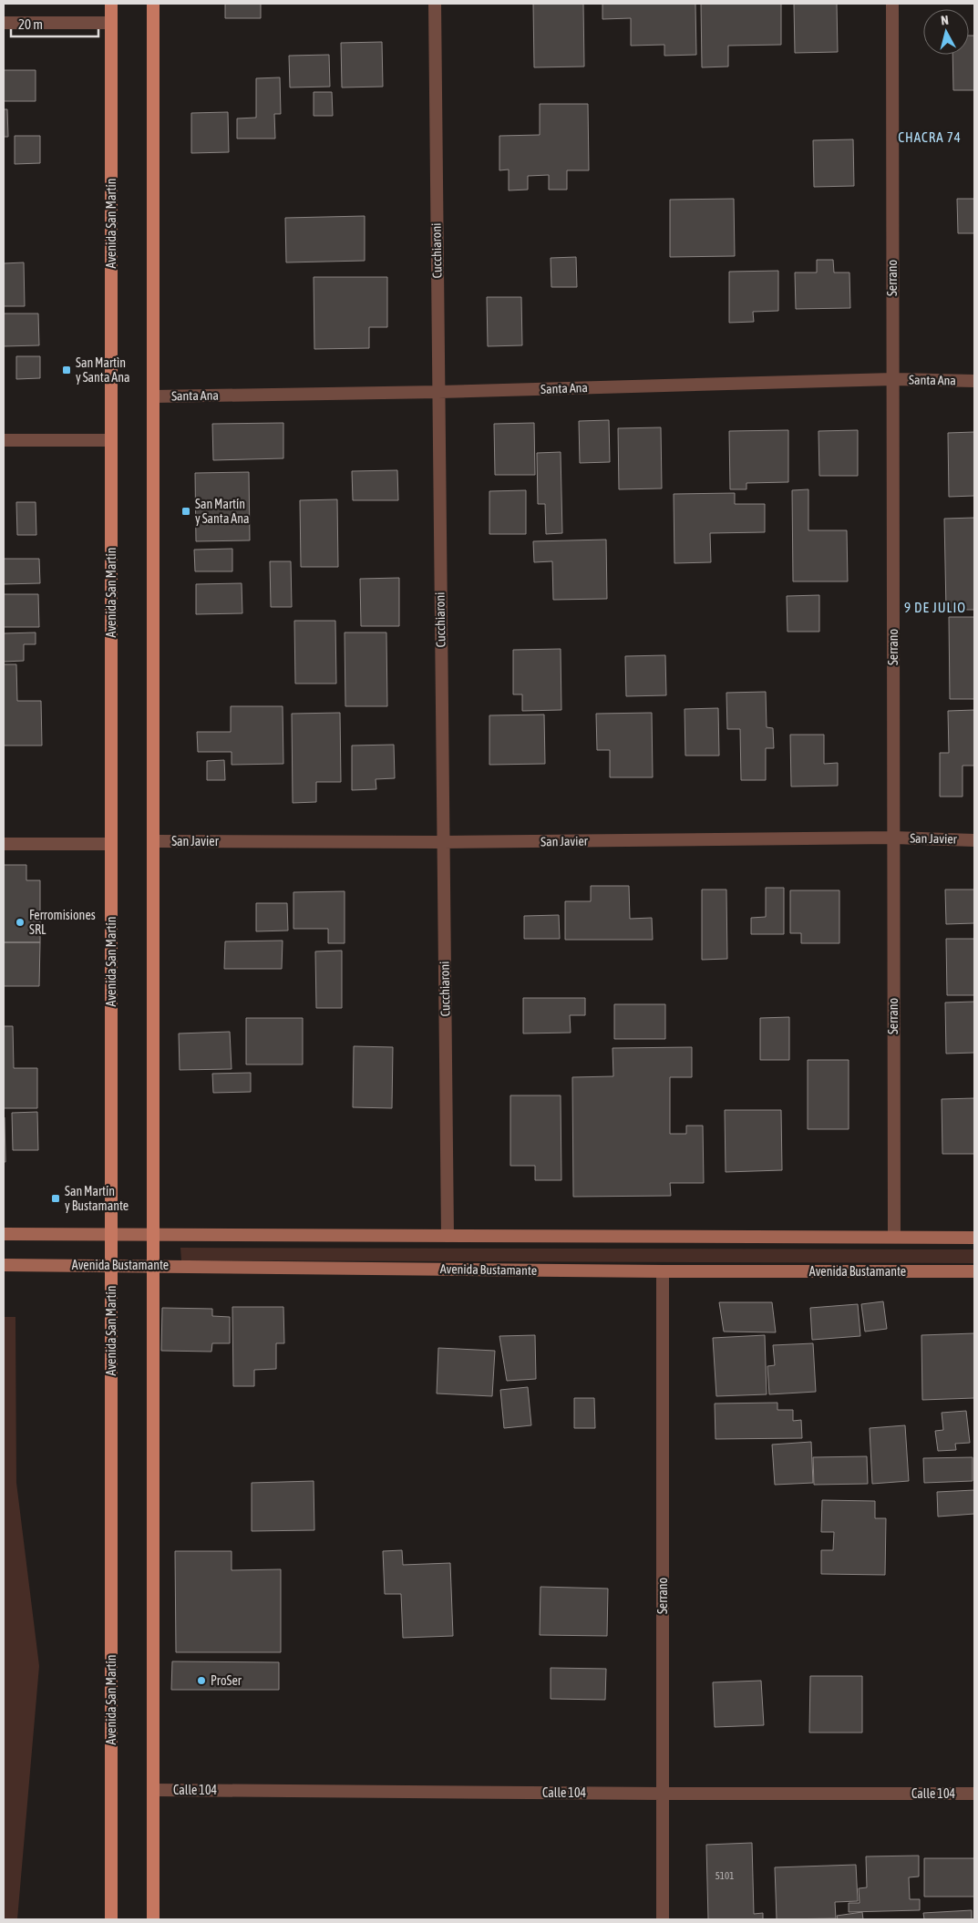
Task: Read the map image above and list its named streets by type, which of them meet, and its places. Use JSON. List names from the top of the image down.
{
  "streets": {
    "main road": ["Avenida San Martín", "Avenida Bustamante"],
    "street": [
      "Cucchiaroni",
      "Serrano",
      "Santa Ana",
      "San Javier",
      "Calle 104"
    ]
  },
  "crossings": [
    ["Avenida San Martín", "Avenida Bustamante"],
    ["Cucchiaroni", "Santa Ana"],
    ["Cucchiaroni", "San Javier"],
    ["Serrano", "Santa Ana"],
    ["Serrano", "San Javier"],
    ["Serrano", "Avenida Bustamante"],
    ["Serrano", "Calle 104"]
  ],
  "districts": ["CHACRA 74", "9 DE JULIO"],
  "places": {
    "transit": ["San Martìn y Santa Ana", "San Martín y Santa Ana", "San Martín y Bustamante"],
    "other": ["Ferromisiones SRL", "ProSer"]
  },
  "house_numbers": ["5101"],
  "scale_bar": "20 m",
  "north": "top"
}
